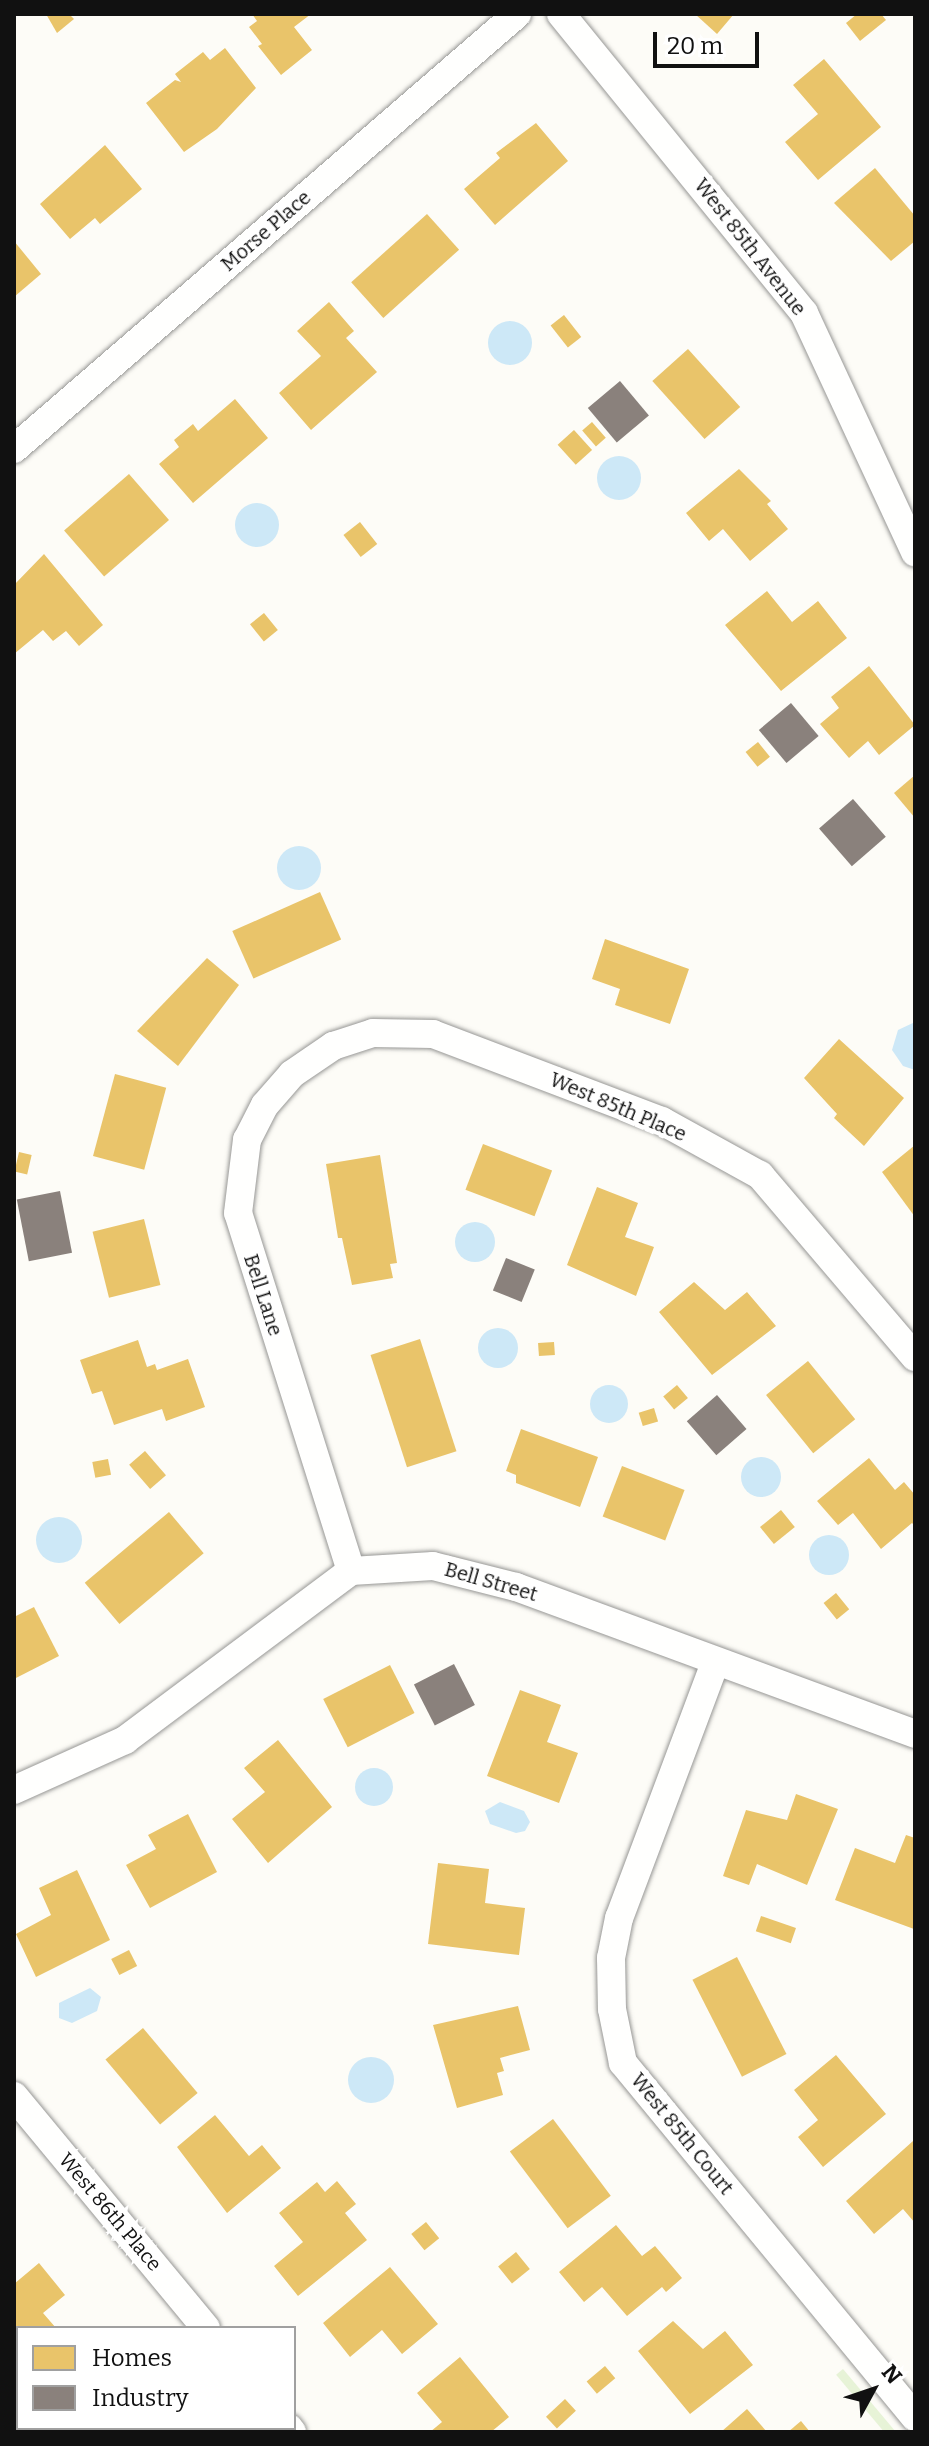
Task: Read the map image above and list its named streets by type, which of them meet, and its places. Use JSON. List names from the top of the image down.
{
  "streets": {
    "street": [
      "Morse Place",
      "West 85th Avenue",
      "West 85th Place",
      "Bell Lane",
      "Bell Street",
      "West 85th Court",
      "West 86th Place"
    ]
  },
  "crossings": [
    ["West 85th Place", "Bell Lane"],
    ["Bell Lane", "Bell Street"],
    ["Bell Street", "West 85th Court"]
  ],
  "legend": ["Homes", "Industry"],
  "scale_bar": "20 m",
  "north": "top right"
}
